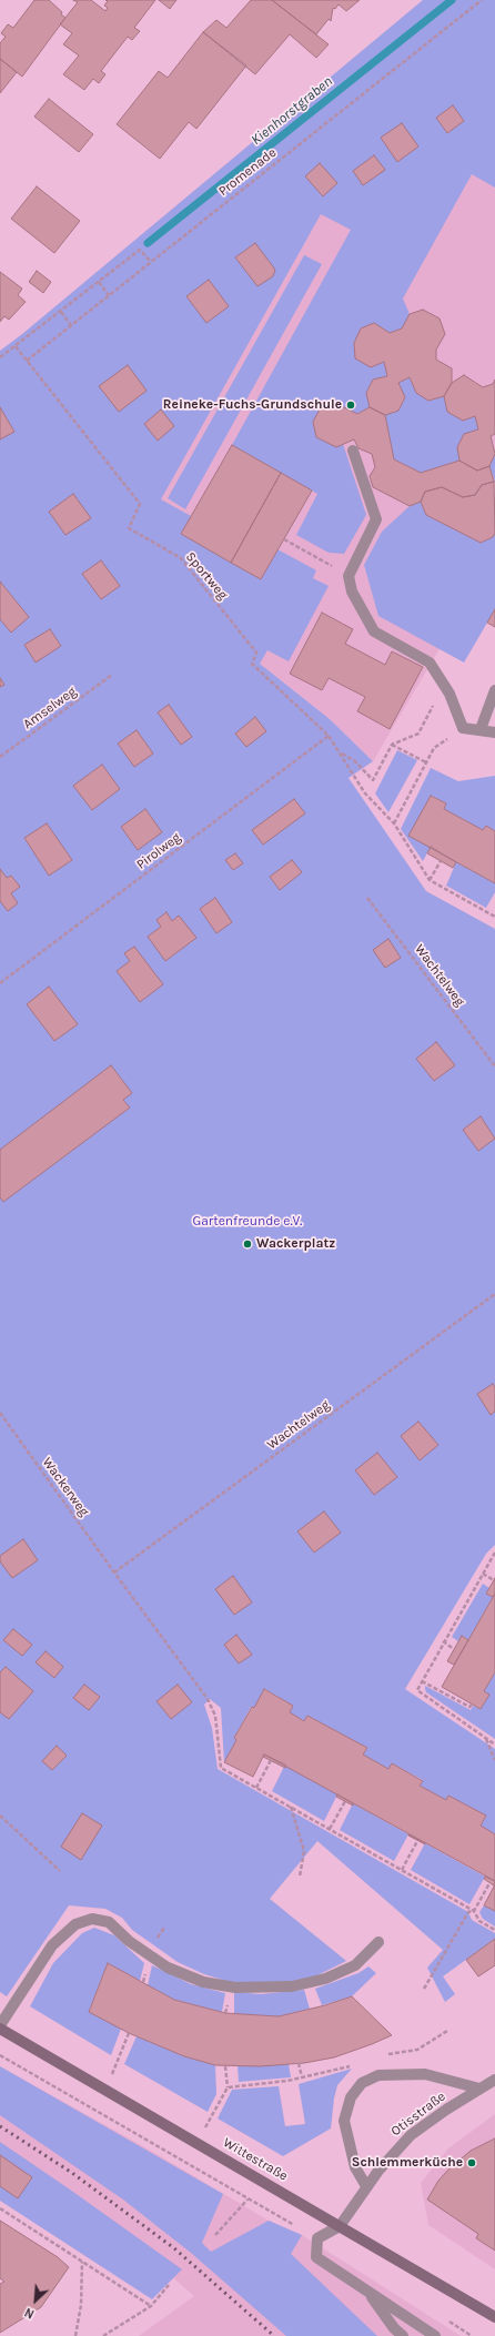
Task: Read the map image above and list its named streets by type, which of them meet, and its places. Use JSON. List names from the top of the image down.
{
  "streets": {
    "main road": ["Wittestraße"],
    "street": ["Otisstraße"],
    "path": [
      "Promenade",
      "Sportweg",
      "Amselweg",
      "Pirolweg",
      "Wachtelweg",
      "Wackerweg"
    ]
  },
  "crossings": [
    ["Promenade", "Sportweg"],
    ["Sportweg", "Pirolweg"],
    ["Wachtelweg", "Wackerweg"],
    ["Otisstraße", "Wittestraße"]
  ],
  "water": ["Kienhorstgraben"],
  "parks": ["Gartenfreunde e.V."],
  "places": ["Reineke-Fuchs-Grundschule", "Wackerplatz", "Schlemmerküche"],
  "north": "bottom left"
}
